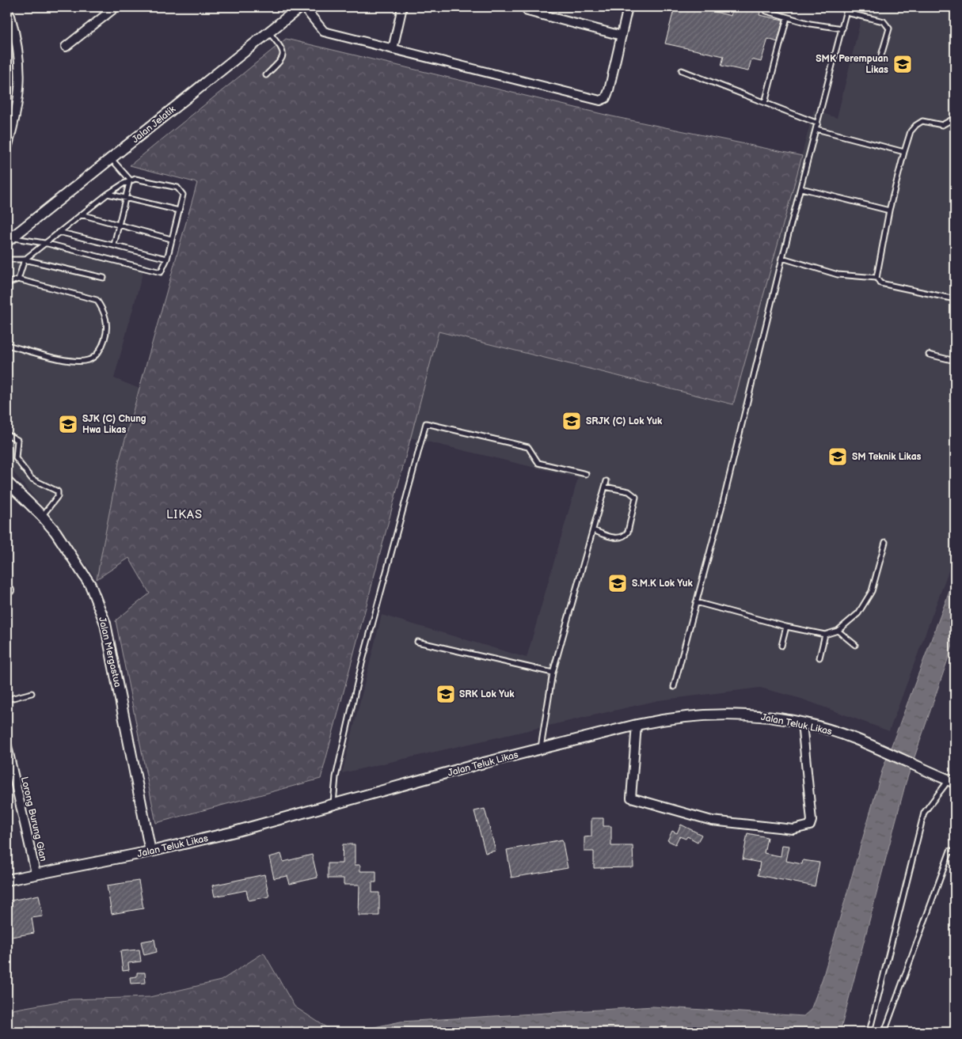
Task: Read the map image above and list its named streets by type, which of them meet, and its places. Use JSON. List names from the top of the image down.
{
  "streets": {
    "street": [
      "Jalan Jelatik",
      "Jalan Mergastua",
      "Jalan Teluk Likas",
      "Lorong Burung Gian"
    ]
  },
  "crossings": [
    ["Jalan Mergastua", "Jalan Teluk Likas"],
    ["Jalan Teluk Likas", "Lorong Burung Gian"]
  ],
  "districts": ["LIKAS"],
  "places": {
    "school or university": [
      "SMK Perempuan Likas",
      "SRJK (C) Lok Yuk",
      "SJK (C) Chung Hwa Likas",
      "SM Teknik Likas",
      "S.M.K Lok Yuk",
      "SRK Lok Yuk"
    ]
  }
}
